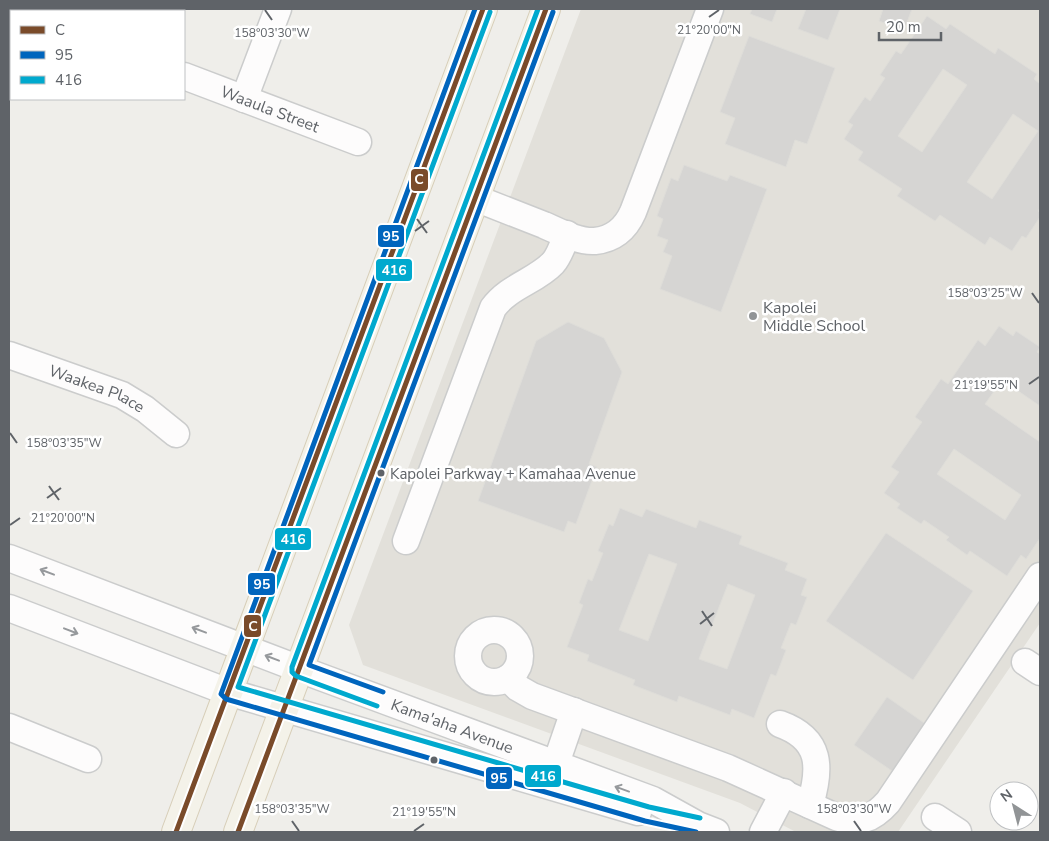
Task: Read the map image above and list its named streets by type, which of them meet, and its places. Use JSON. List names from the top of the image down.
{
  "streets": {
    "street": ["Waaula Street", "Waakea Place", "Kama'aha Avenue"]
  },
  "places": ["Kapolei Middle School", "Kapolei Parkway + Kamahaa Avenue"],
  "lines": ["transit line C", "transit line 95", "transit line 416"],
  "legend": ["C", "95", "416"],
  "scale_bar": "20 m",
  "north": "top left",
  "coordinates": [
    "21°20'00\"N",
    "158°03'30\"W",
    "158°03'25\"W",
    "21°19'55\"N",
    "158°03'35\"W"
  ]
}
